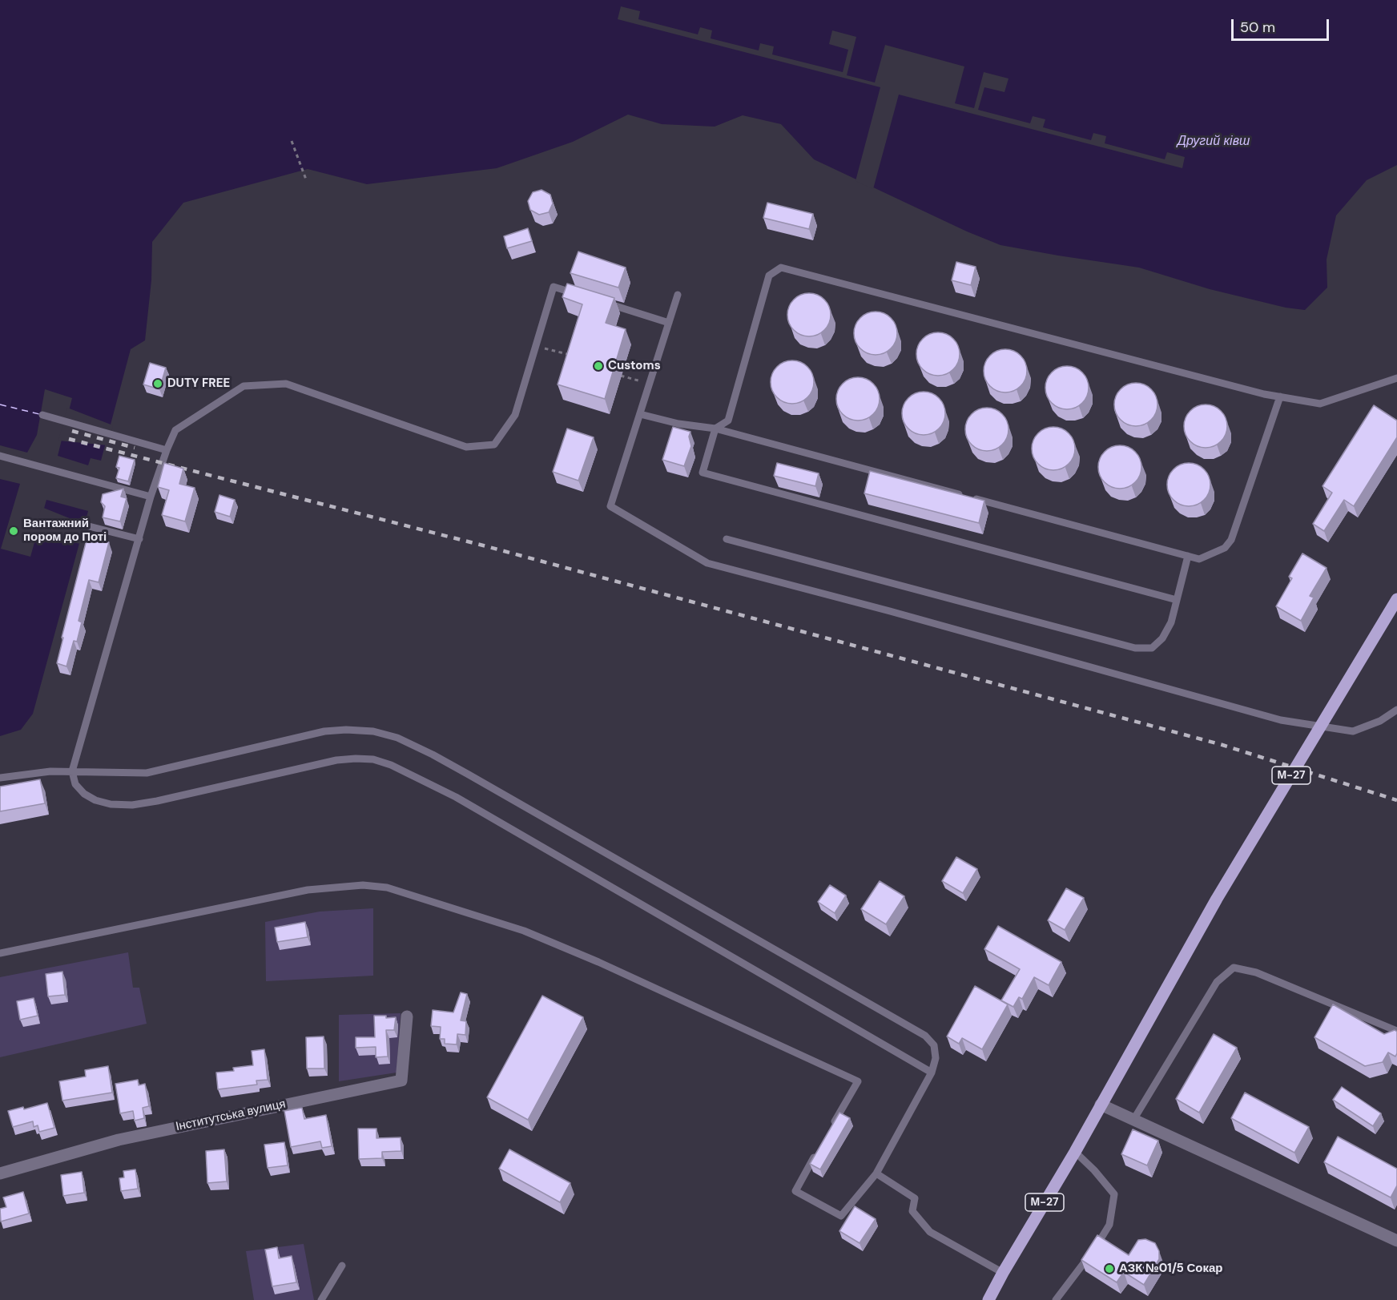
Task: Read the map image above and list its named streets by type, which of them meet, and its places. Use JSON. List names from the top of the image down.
{
  "streets": {
    "main road": ["М-27"],
    "street": ["Інститутська вулиця"]
  },
  "water": ["Другий ківш"],
  "places": [
    "Customs",
    "DUTY FREE",
    "Вантажний пором до Поті",
    "АЗК №01/5 Сокар"
  ],
  "scale_bar": "50 m"
}
